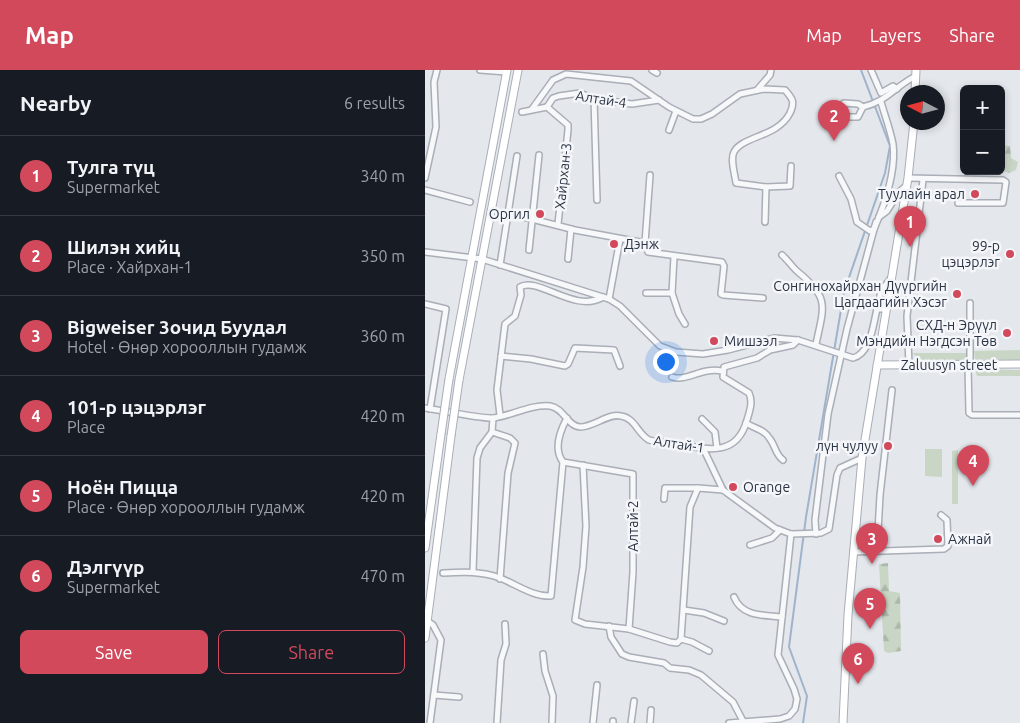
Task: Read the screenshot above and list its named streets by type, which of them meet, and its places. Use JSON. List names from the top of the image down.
{
  "streets": {
    "main road": ["Zaluusyn street"],
    "street": [
      "Алтай-4",
      "Хайрхан-3",
      "Алтай-1",
      "Алтай-2"
    ]
  },
  "crossings": [
    ["Алтай-4", "Хайрхан-3"]
  ],
  "places": [
    "Туулайн арал",
    "Оргил",
    "Дэнж",
    "99-р цэцэрлэг",
    "Сонгинохайрхан Дүүргийн Цагдаагийн Хэсэг",
    "СХД-н Эрүүл Мэндийн Нэгдсэн Төв",
    "Мишээл",
    "лүн чулуу",
    "Orange",
    "Ажнай"
  ],
  "north": "left",
  "page": {
    "header": "Map",
    "nav": ["Map", "Layers", "Share"],
    "heading": ["Nearby", "6 results"],
    "map_buttons": ["+", "−"],
    "pins": [
      "2",
      "1",
      "4",
      "3",
      "5",
      "6"
    ],
    "list": [
      {
        "mark": "1",
        "name": "Тулга түц",
        "note": "Supermarket",
        "value": "340 m"
      },
      {
        "mark": "2",
        "name": "Шилэн хийц",
        "note": "Place · Хайрхан-1",
        "value": "350 m"
      },
      {
        "mark": "3",
        "name": "Bigweiser 3очид Буудал",
        "note": "Hotel · Өнөр хорооллын гудамж",
        "value": "360 m"
      },
      {
        "mark": "4",
        "name": "101-р цэцэрлэг",
        "note": "Place",
        "value": "420 m"
      },
      {
        "mark": "5",
        "name": "Ноён Пицца",
        "note": "Place · Өнөр хорооллын гудамж",
        "value": "420 m"
      },
      {
        "mark": "6",
        "name": "Дэлгүүр",
        "note": "Supermarket",
        "value": "470 m"
      }
    ],
    "buttons": ["Save", "Share"]
  }
}
